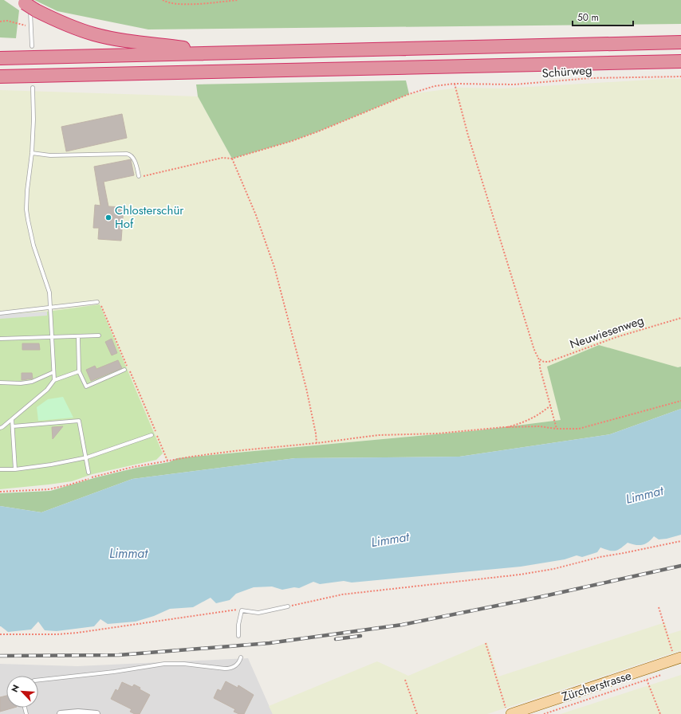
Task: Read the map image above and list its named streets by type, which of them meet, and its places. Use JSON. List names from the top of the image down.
{
  "streets": {
    "main road": ["Zürcherstrasse"],
    "path": ["Schürweg", "Neuwiesenweg"]
  },
  "water": ["Limmat"],
  "places": ["Chlosterschür Hof"],
  "scale_bar": "50 m",
  "north": "top left"
}
